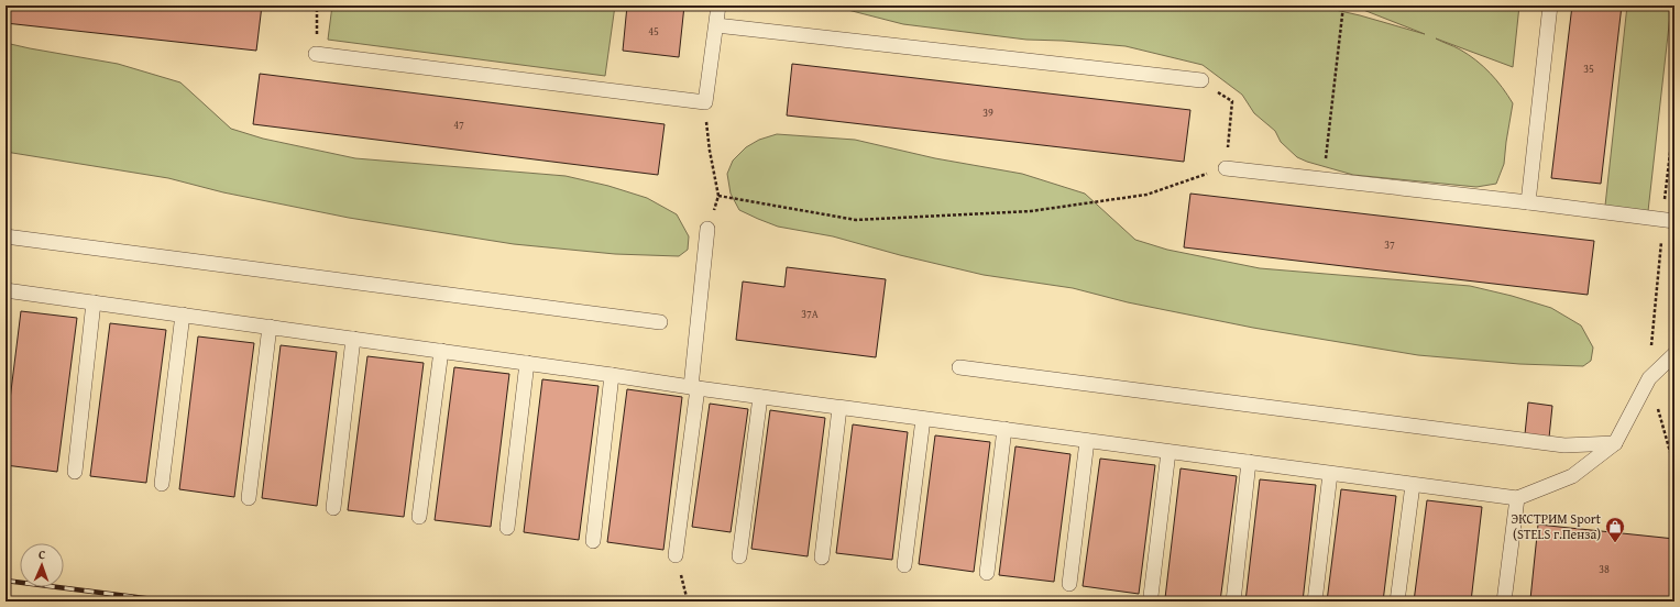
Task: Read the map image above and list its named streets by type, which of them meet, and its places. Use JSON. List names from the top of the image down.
{
  "places": {
    "shop": ["ЭКСТРИМ Sport (STELS г.Пенза)"]
  },
  "house_numbers": [
    "45",
    "35",
    "39",
    "47",
    "37",
    "37А",
    "38"
  ],
  "north": "top"
}
